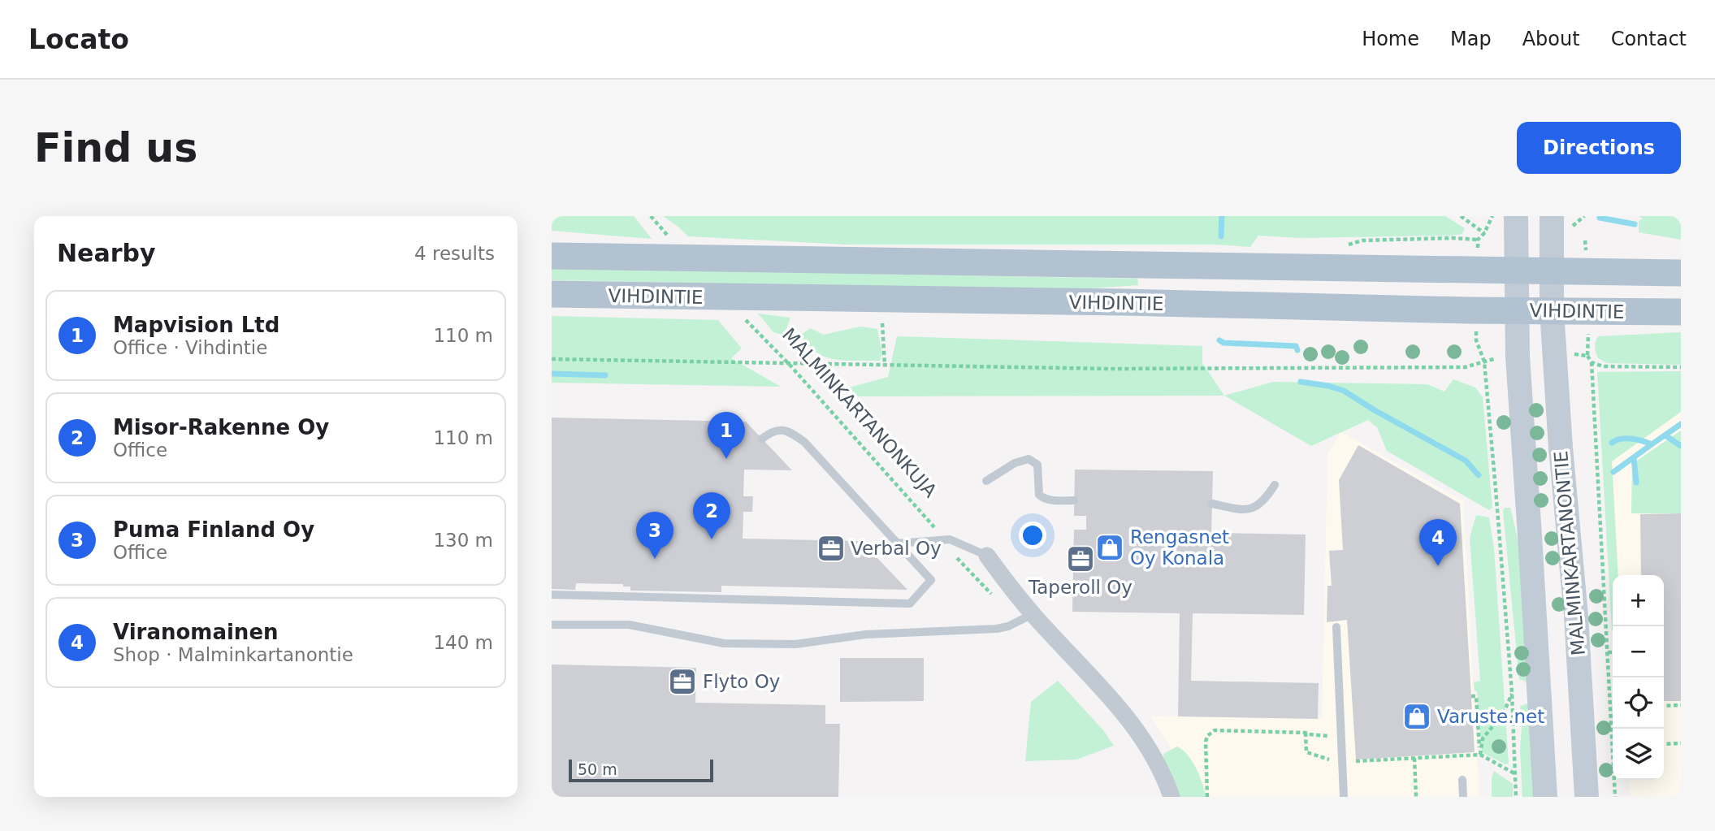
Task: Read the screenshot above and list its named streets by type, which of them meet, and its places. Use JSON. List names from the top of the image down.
{
  "streets": {
    "main road": ["VIHDINTIE", "MALMINKARTANONTIE"],
    "path": ["MALMINKARTANONKUJA"]
  },
  "crossings": [
    ["VIHDINTIE", "MALMINKARTANONTIE"]
  ],
  "places": {
    "shop": ["Rengasnet Oy Konala", "Varuste.net"],
    "office": ["Verbal Oy", "Taperoll Oy", "Flyto Oy"]
  },
  "scale_bar": "50 m",
  "page": {
    "header": "Locato",
    "nav": [
      "Home",
      "Map",
      "About",
      "Contact"
    ],
    "buttons": "Directions",
    "title": "Find us",
    "heading": ["Nearby", "4 results"],
    "list": [
      {
        "mark": "1",
        "name": "Mapvision Ltd",
        "note": "Office · Vihdintie",
        "value": "110 m"
      },
      {
        "mark": "2",
        "name": "Misor-Rakenne Oy",
        "note": "Office",
        "value": "110 m"
      },
      {
        "mark": "3",
        "name": "Puma Finland Oy",
        "note": "Office",
        "value": "130 m"
      },
      {
        "mark": "4",
        "name": "Viranomainen",
        "note": "Shop · Malminkartanontie",
        "value": "140 m"
      }
    ],
    "pins": [
      "1",
      "2",
      "3",
      "4"
    ],
    "map_buttons": ["+", "−"],
    "scale": "50 m"
  }
}
